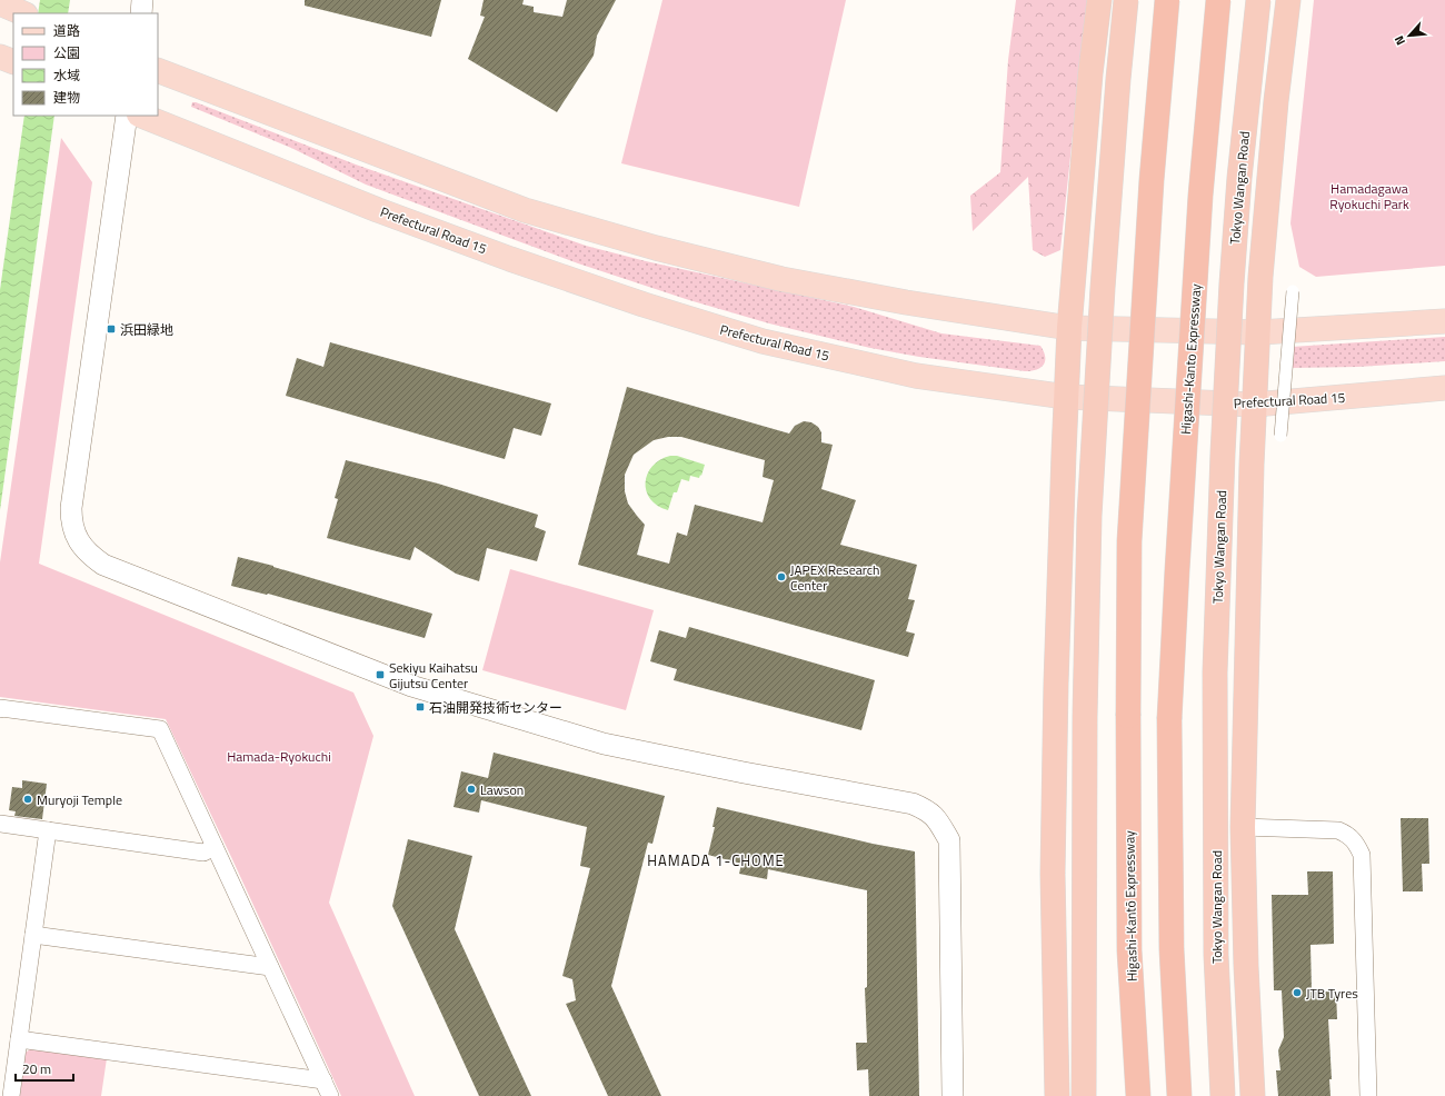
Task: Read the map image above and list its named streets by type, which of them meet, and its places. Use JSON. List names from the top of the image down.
{
  "streets": {
    "highway": ["Tokyo Wangan Road", "Higashi-Kanto Expressway"],
    "main road": ["Prefectural Road 15"]
  },
  "districts": ["HAMADA 1-CHOME"],
  "parks": ["Hamadagawa Ryokuchi Park", "Hamada-Ryokuchi"],
  "places": {
    "transit": ["浜田緑地", "Sekiyu Kaihatsu Gijutsu Center", "石油開発技術センター"],
    "other": [
      "JAPEX Research Center",
      "Lawson",
      "Muryoji Temple",
      "JTB Tyres"
    ]
  },
  "legend": [
    "道路",
    "公園",
    "水域",
    "建物"
  ],
  "scale_bar": "20 m",
  "north": "bottom left"
}
